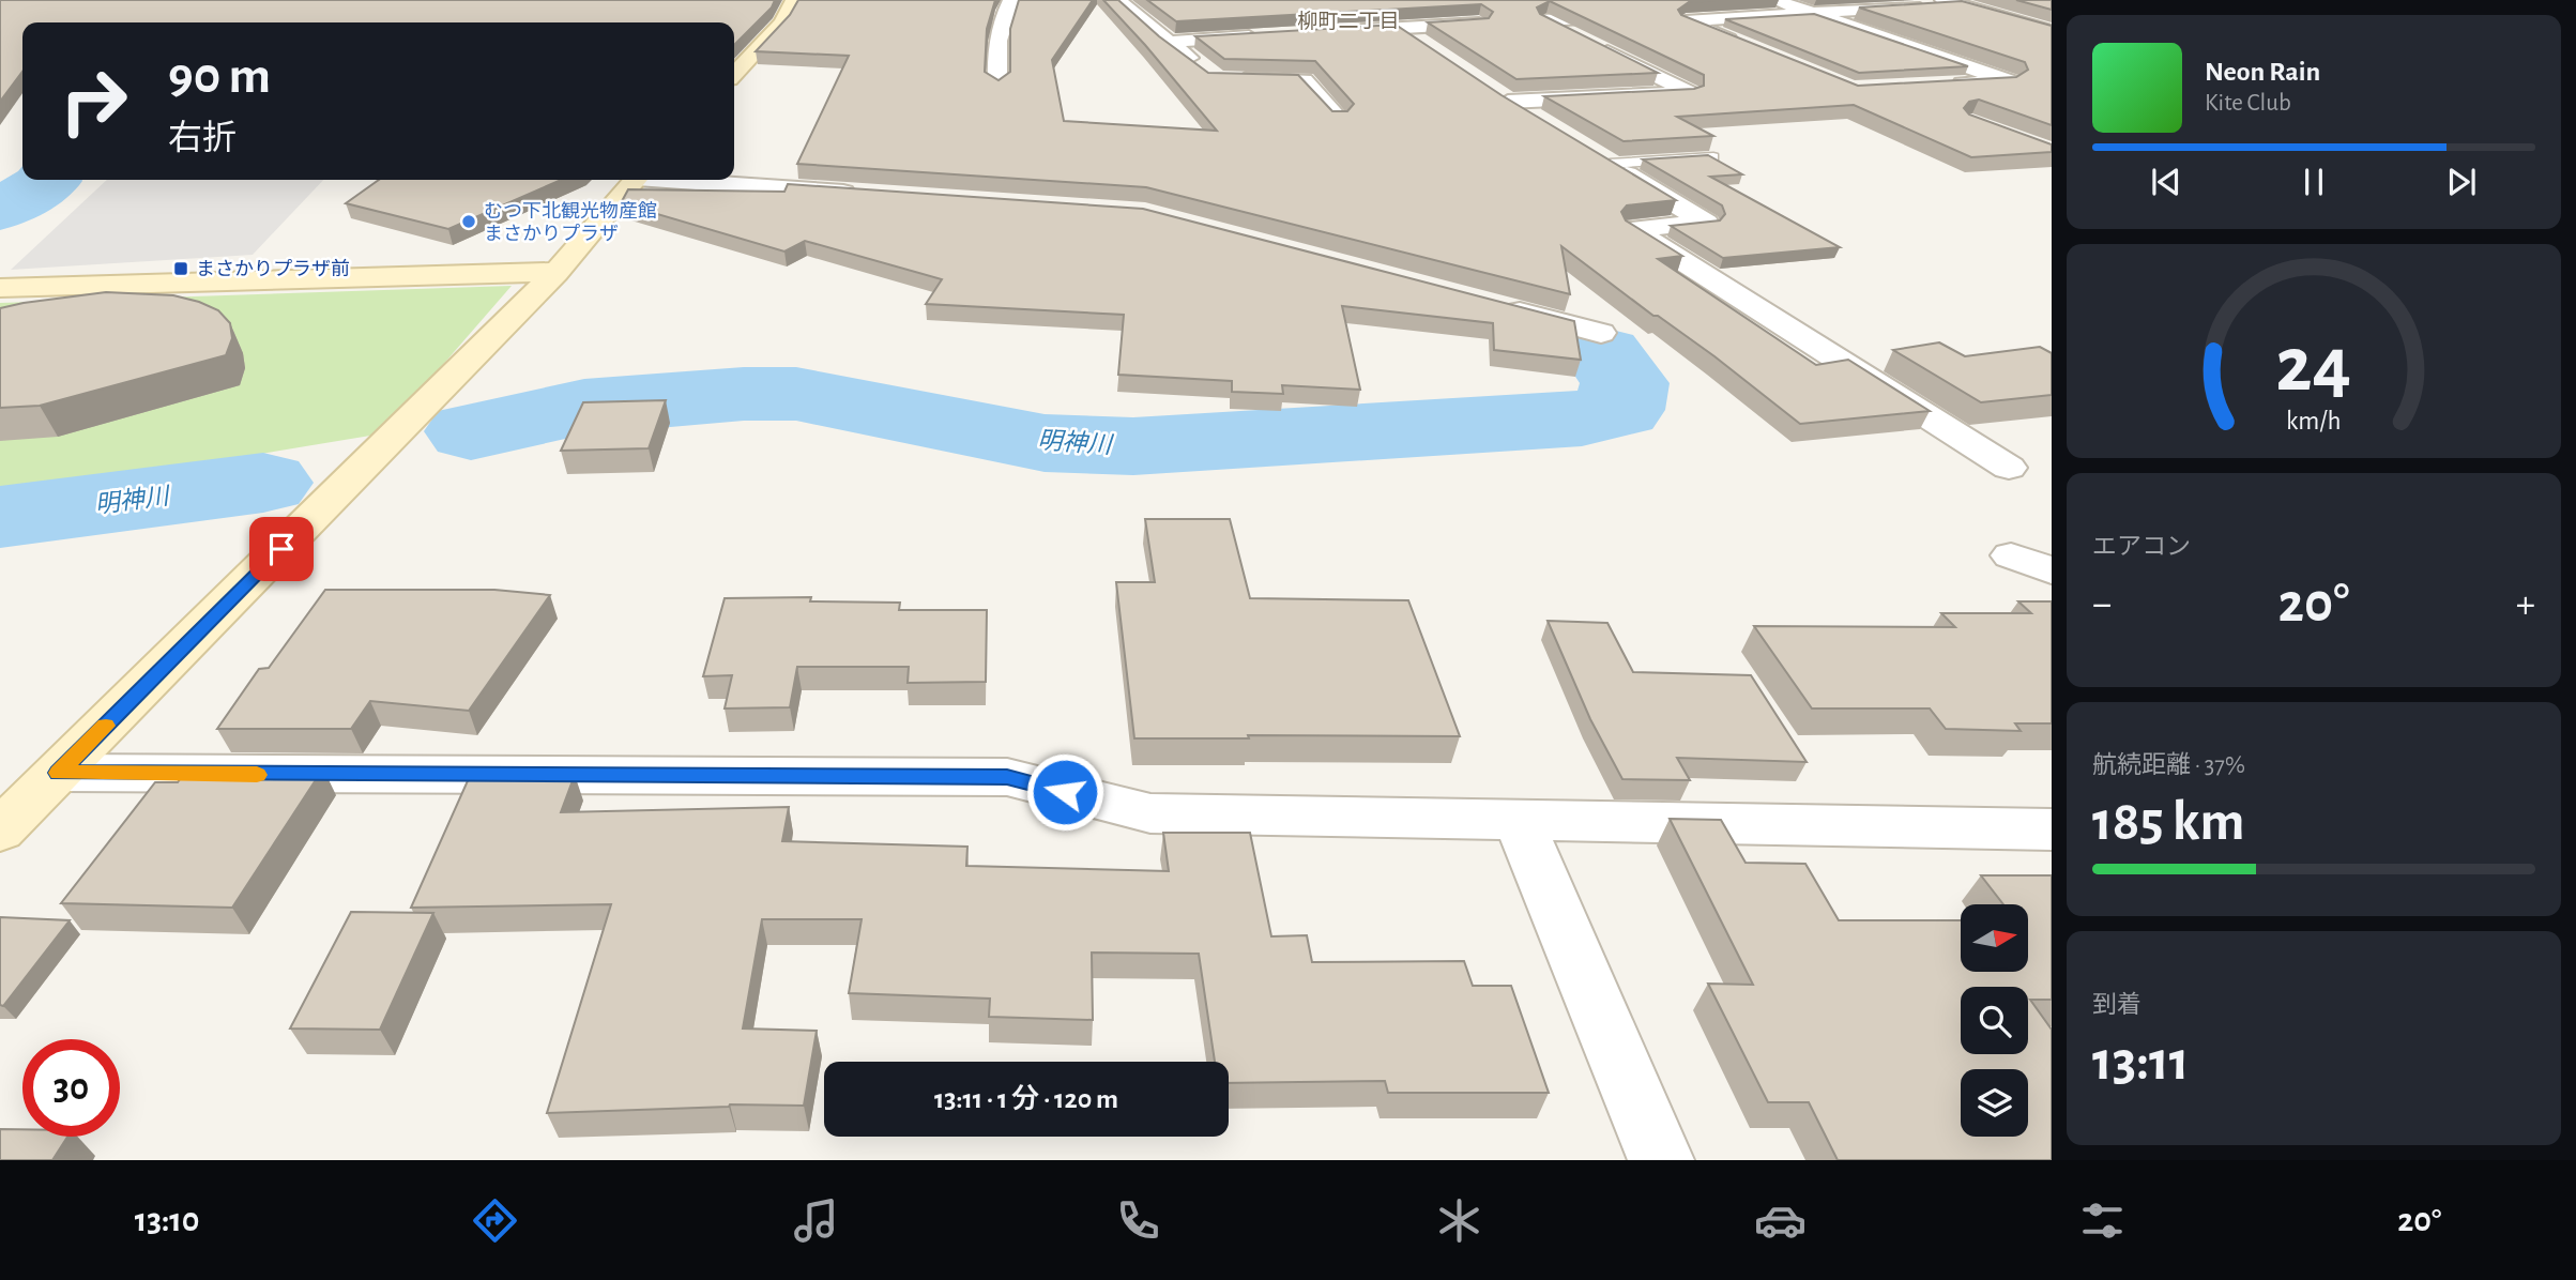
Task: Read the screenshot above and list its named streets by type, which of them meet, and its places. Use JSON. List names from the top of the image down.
{
  "districts": ["柳町二丁目"],
  "water": ["明神川"],
  "places": {
    "other": ["むつ下北観光物産館 まさかりプラザ"],
    "transit": ["まさかりプラザ前"]
  },
  "north": "right",
  "page": {
    "turn": ["90 m", "右折"],
    "song": ["Neon Rain", "Kite Club"],
    "tile": [
      "エアコン",
      ["航続距離 · 37%", "185 km"],
      ["到着", "13:11"]
    ],
    "heat": ["−", "20°", "+"],
    "limit": "30",
    "trip": "13:11 · 1 分 · 120 m",
    "tabs": ["13:10", "20°"],
    "gauge": ["24", "km/h"]
  }
}
